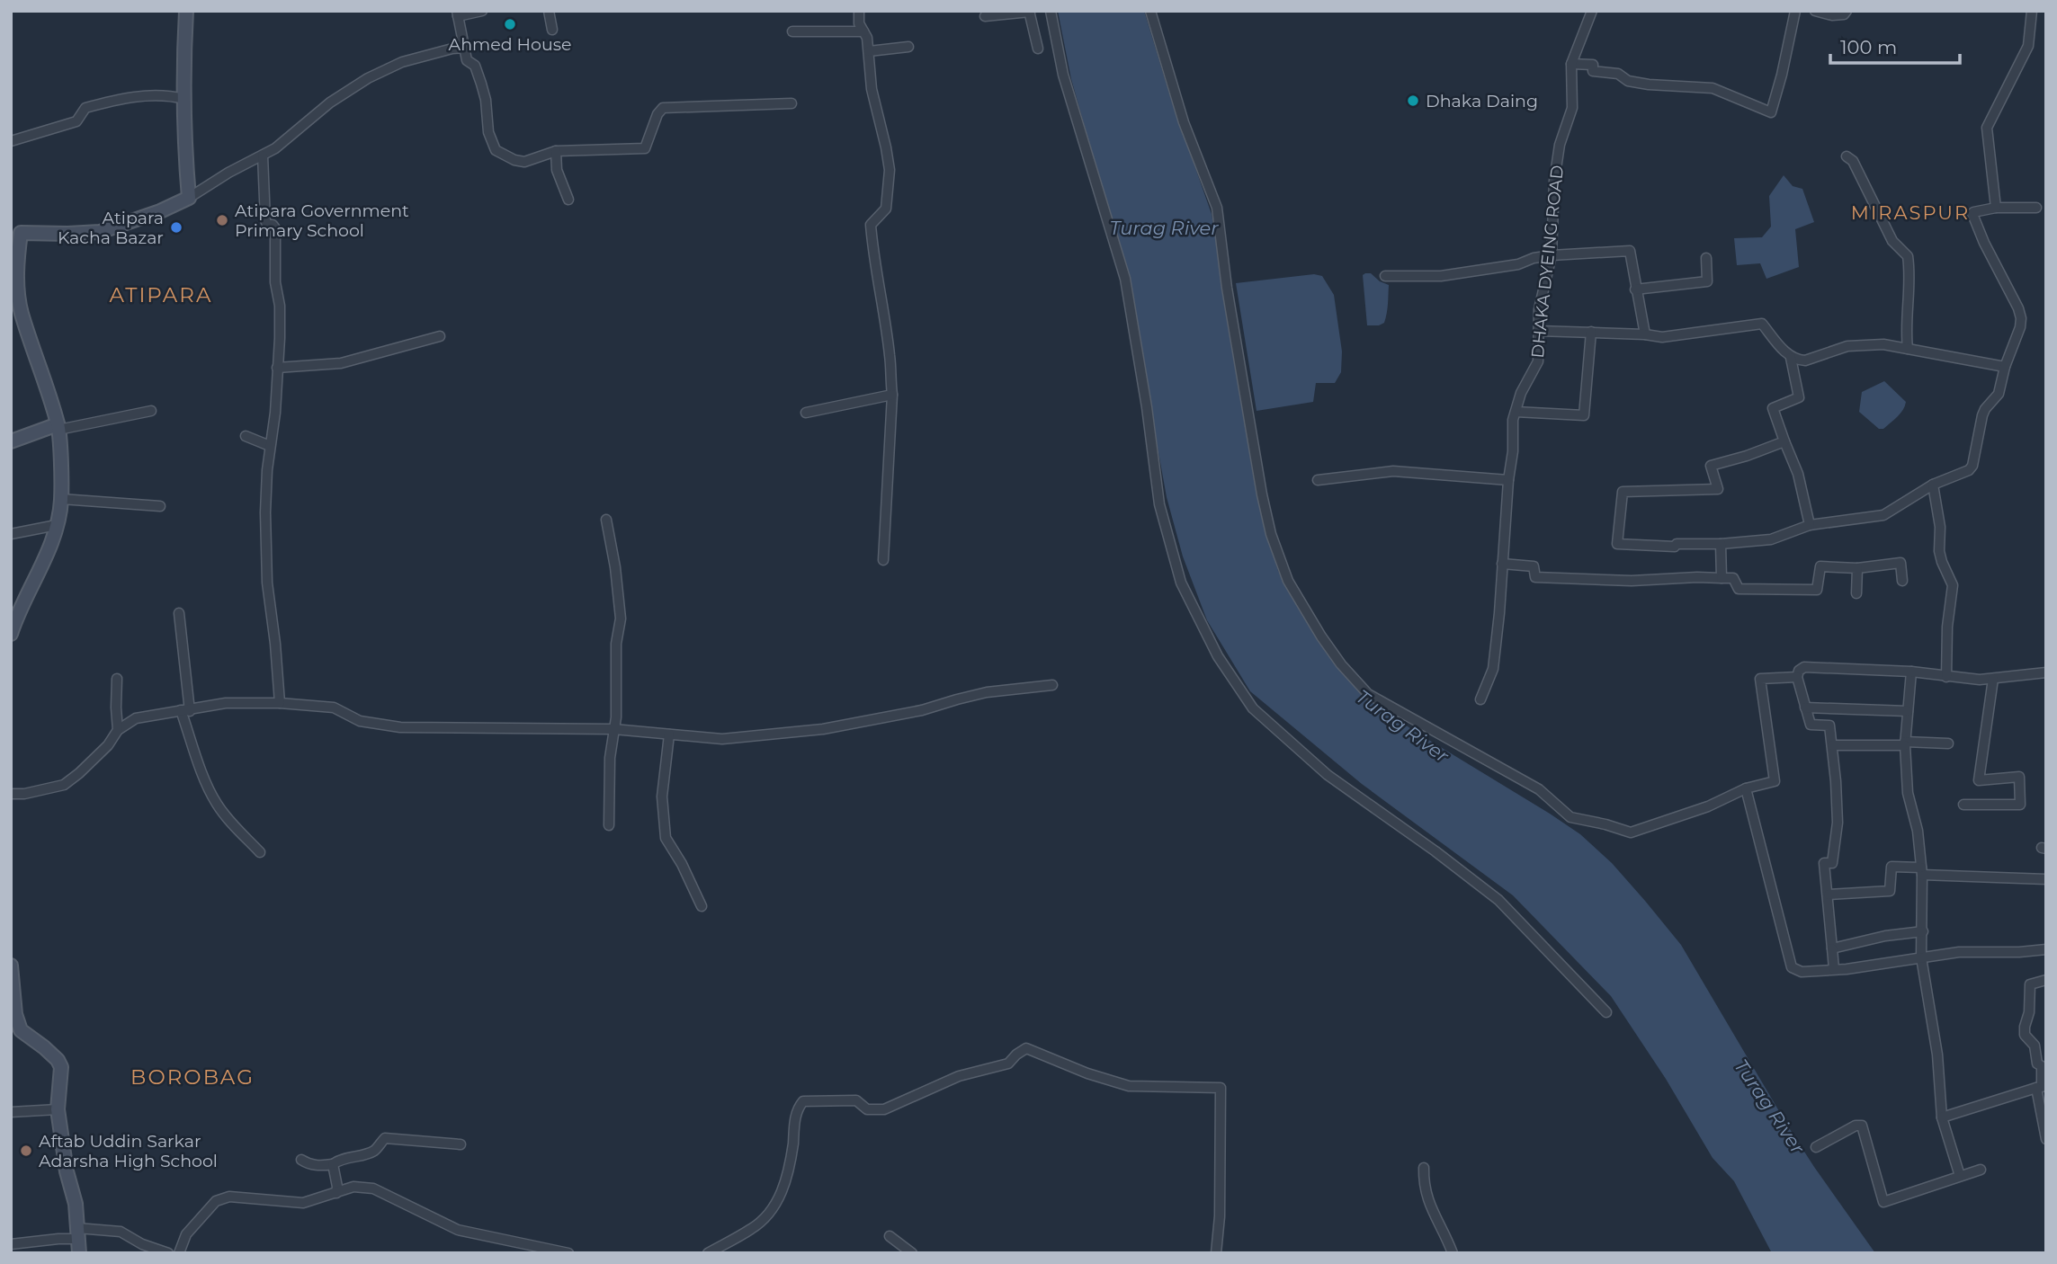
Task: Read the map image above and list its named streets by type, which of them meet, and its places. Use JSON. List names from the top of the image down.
{
  "streets": {
    "street": ["DHAKA DYEING ROAD"]
  },
  "districts": ["MIRASPUR", "ATIPARA", "BOROBAG"],
  "water": ["Turag River"],
  "places": [
    "Ahmed House",
    "Dhaka Daing",
    "Atipara Government Primary School",
    "Atipara Kacha Bazar",
    "Aftab Uddin Sarkar Adarsha High School"
  ],
  "scale_bar": "100 m"
}
